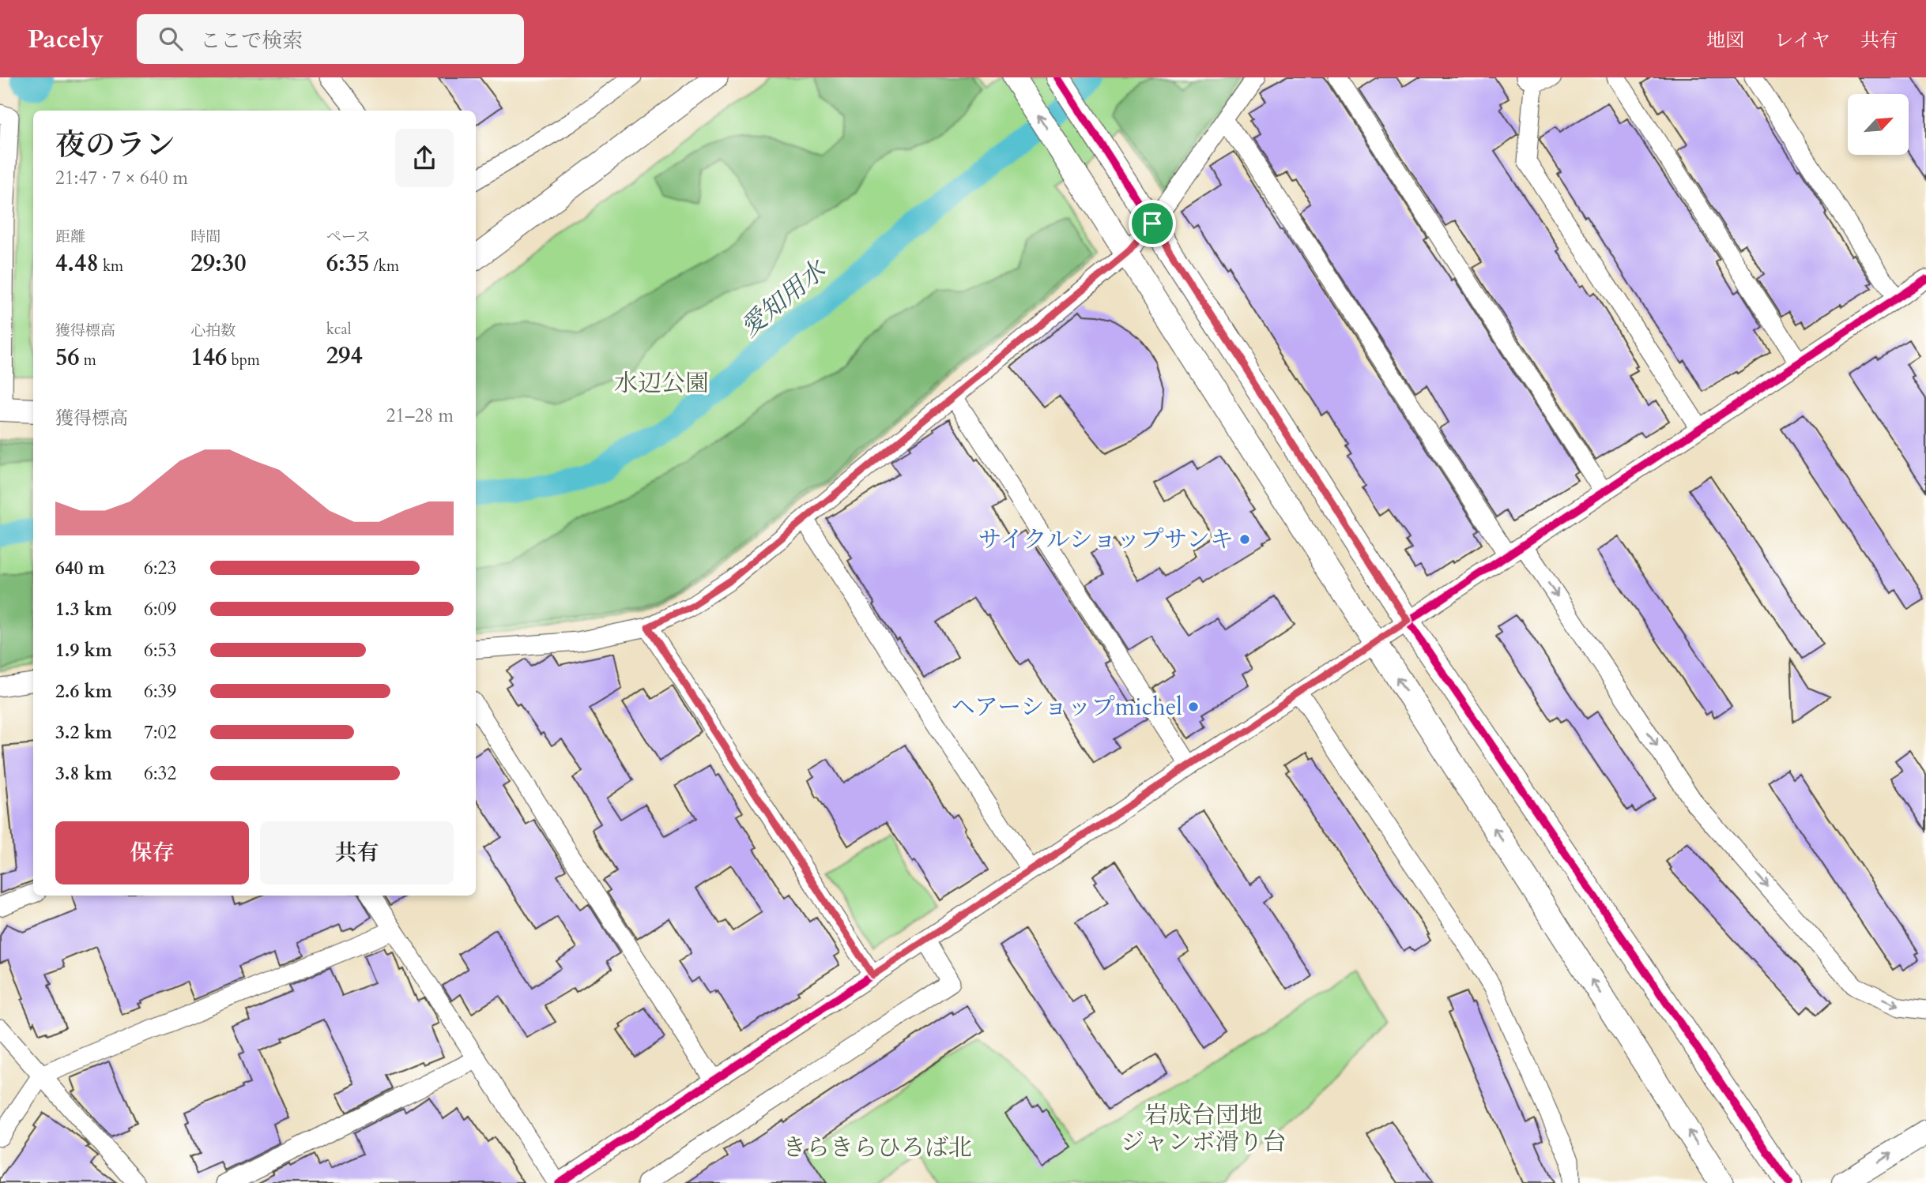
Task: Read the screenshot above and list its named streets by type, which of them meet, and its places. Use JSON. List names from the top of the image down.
{
  "water": ["愛知用水"],
  "parks": ["水辺公園", "岩成台団地 ジャンボ滑り台", "きらきらひろば北"],
  "places": ["サイクルショップサンキ", "ヘアーショップmichel"],
  "north": "top right",
  "page": {
    "header": "Pacely",
    "search": "ここで検索",
    "nav": ["地図", "レイヤ", "共有"],
    "heading": ["夜のラン", "21:47 · 7 × 640 m"],
    "stats": [
      ["距離", "4.48 km"],
      ["時間", "29:30"],
      ["ペース", "6:35 /km"],
      ["獲得標高", "56 m"],
      ["心拍数", "146 bpm"],
      ["kcal", "294"]
    ],
    "chart": ["獲得標高", "21–28 m"],
    "list": [
      {
        "name": "640 m",
        "note": "6:23"
      },
      {
        "name": "1.3 km",
        "note": "6:09"
      },
      {
        "name": "1.9 km",
        "note": "6:53"
      },
      {
        "name": "2.6 km",
        "note": "6:39"
      },
      {
        "name": "3.2 km",
        "note": "7:02"
      },
      {
        "name": "3.8 km",
        "note": "6:32"
      }
    ],
    "buttons": ["保存", "共有"]
  }
}
